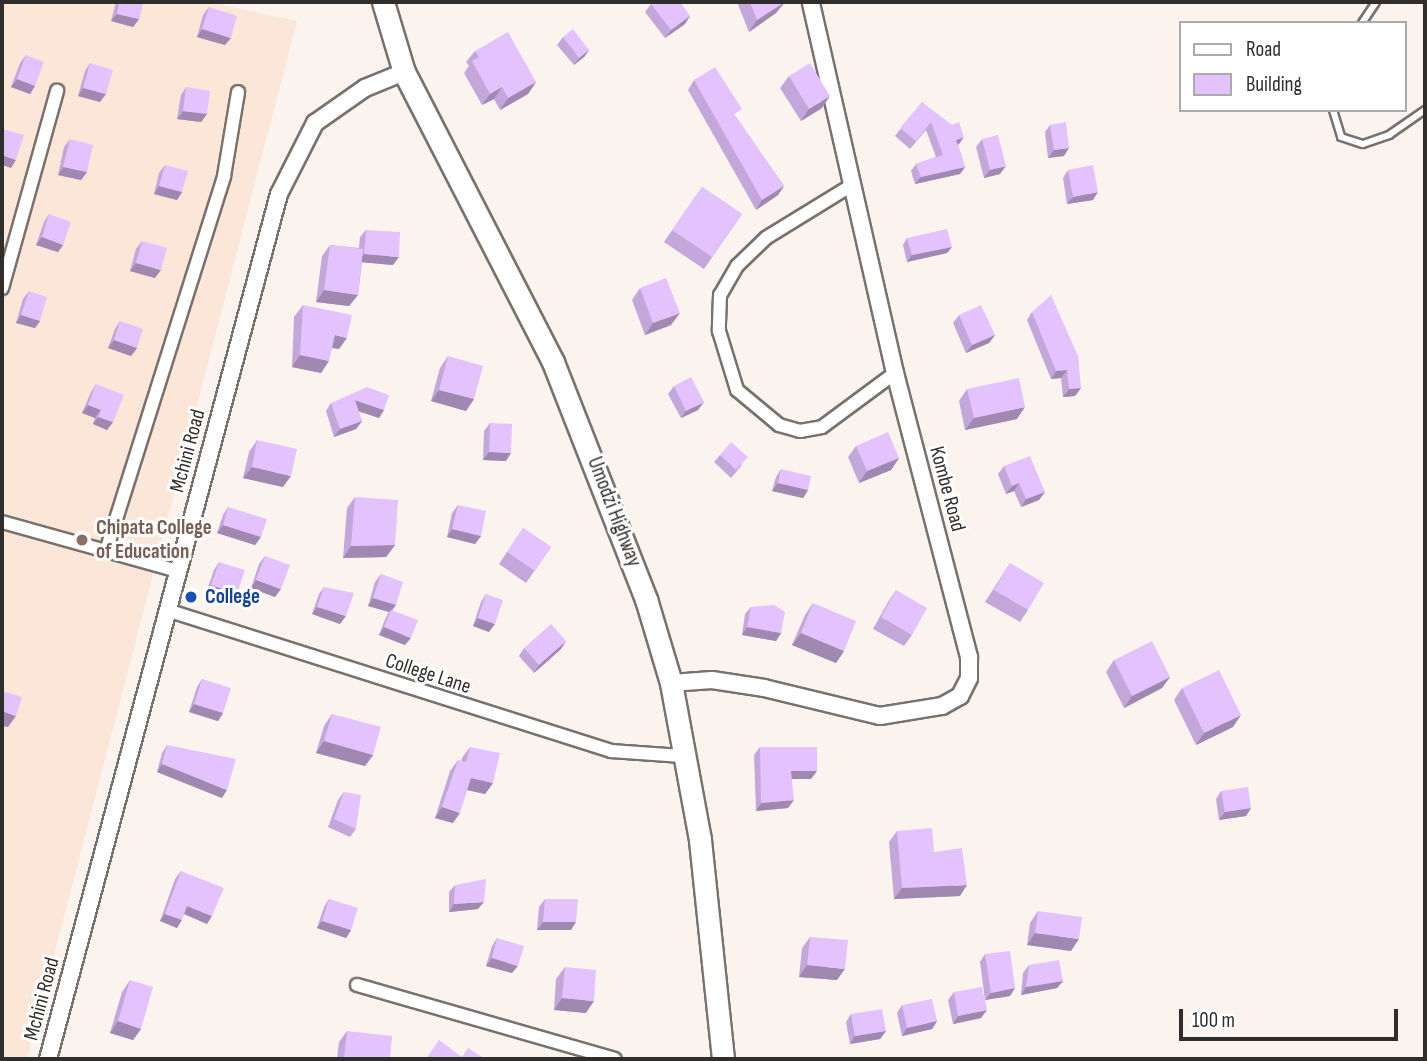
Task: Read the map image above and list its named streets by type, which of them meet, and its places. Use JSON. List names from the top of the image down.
{
  "streets": {
    "highway": ["Umodzi Highway"],
    "street": ["Mchini Road", "Kombe Road", "College Lane"]
  },
  "crossings": [
    ["Mchini Road", "Umodzi Highway"],
    ["Mchini Road", "College Lane"],
    ["Kombe Road", "Umodzi Highway"],
    ["Umodzi Highway", "College Lane"]
  ],
  "places": ["Chipata College of Education", "College"],
  "legend": ["Road", "Building"],
  "scale_bar": "100 m"
}
